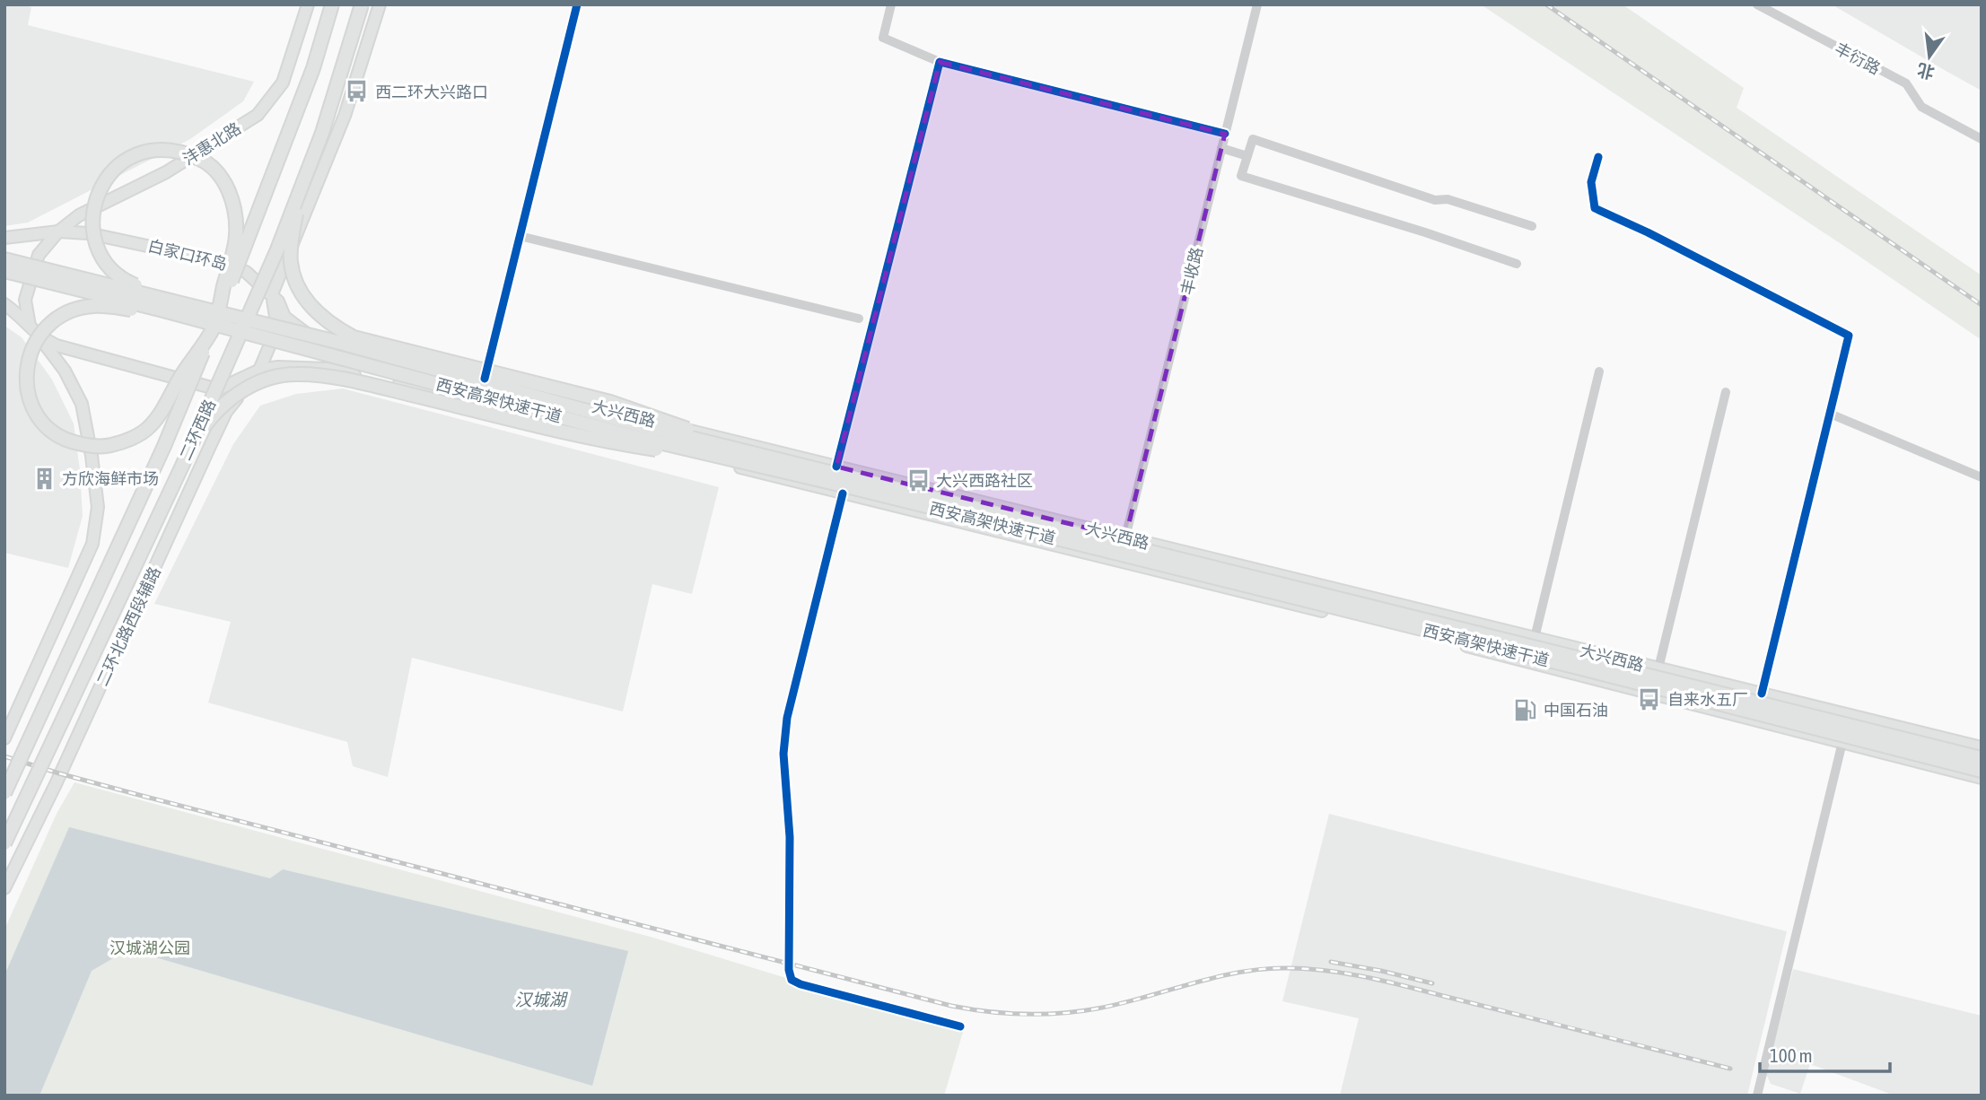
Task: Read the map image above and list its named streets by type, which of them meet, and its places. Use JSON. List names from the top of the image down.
{
  "streets": {
    "highway": ["西安高架快速干道", "二环西路"],
    "main road": [
      "沣惠北路",
      "白家口环岛",
      "大兴西路",
      "二环北路西段辅路"
    ],
    "street": ["丰衍路", "丰收路"]
  },
  "crossings": [
    ["沣惠北路", "白家口环岛"],
    ["白家口环岛", "大兴西路"],
    ["丰收路", "大兴西路"],
    ["大兴西路", "二环北路西段辅路"]
  ],
  "water": ["汉城湖"],
  "parks": ["汉城湖公园"],
  "places": {
    "bus stop": ["西二环大兴路口", "大兴西路社区", "自来水五厂"],
    "building": ["方欣海鲜市场"],
    "fuel station": ["中国石油"]
  },
  "scale_bar": "100 m",
  "north": "bottom"
}
